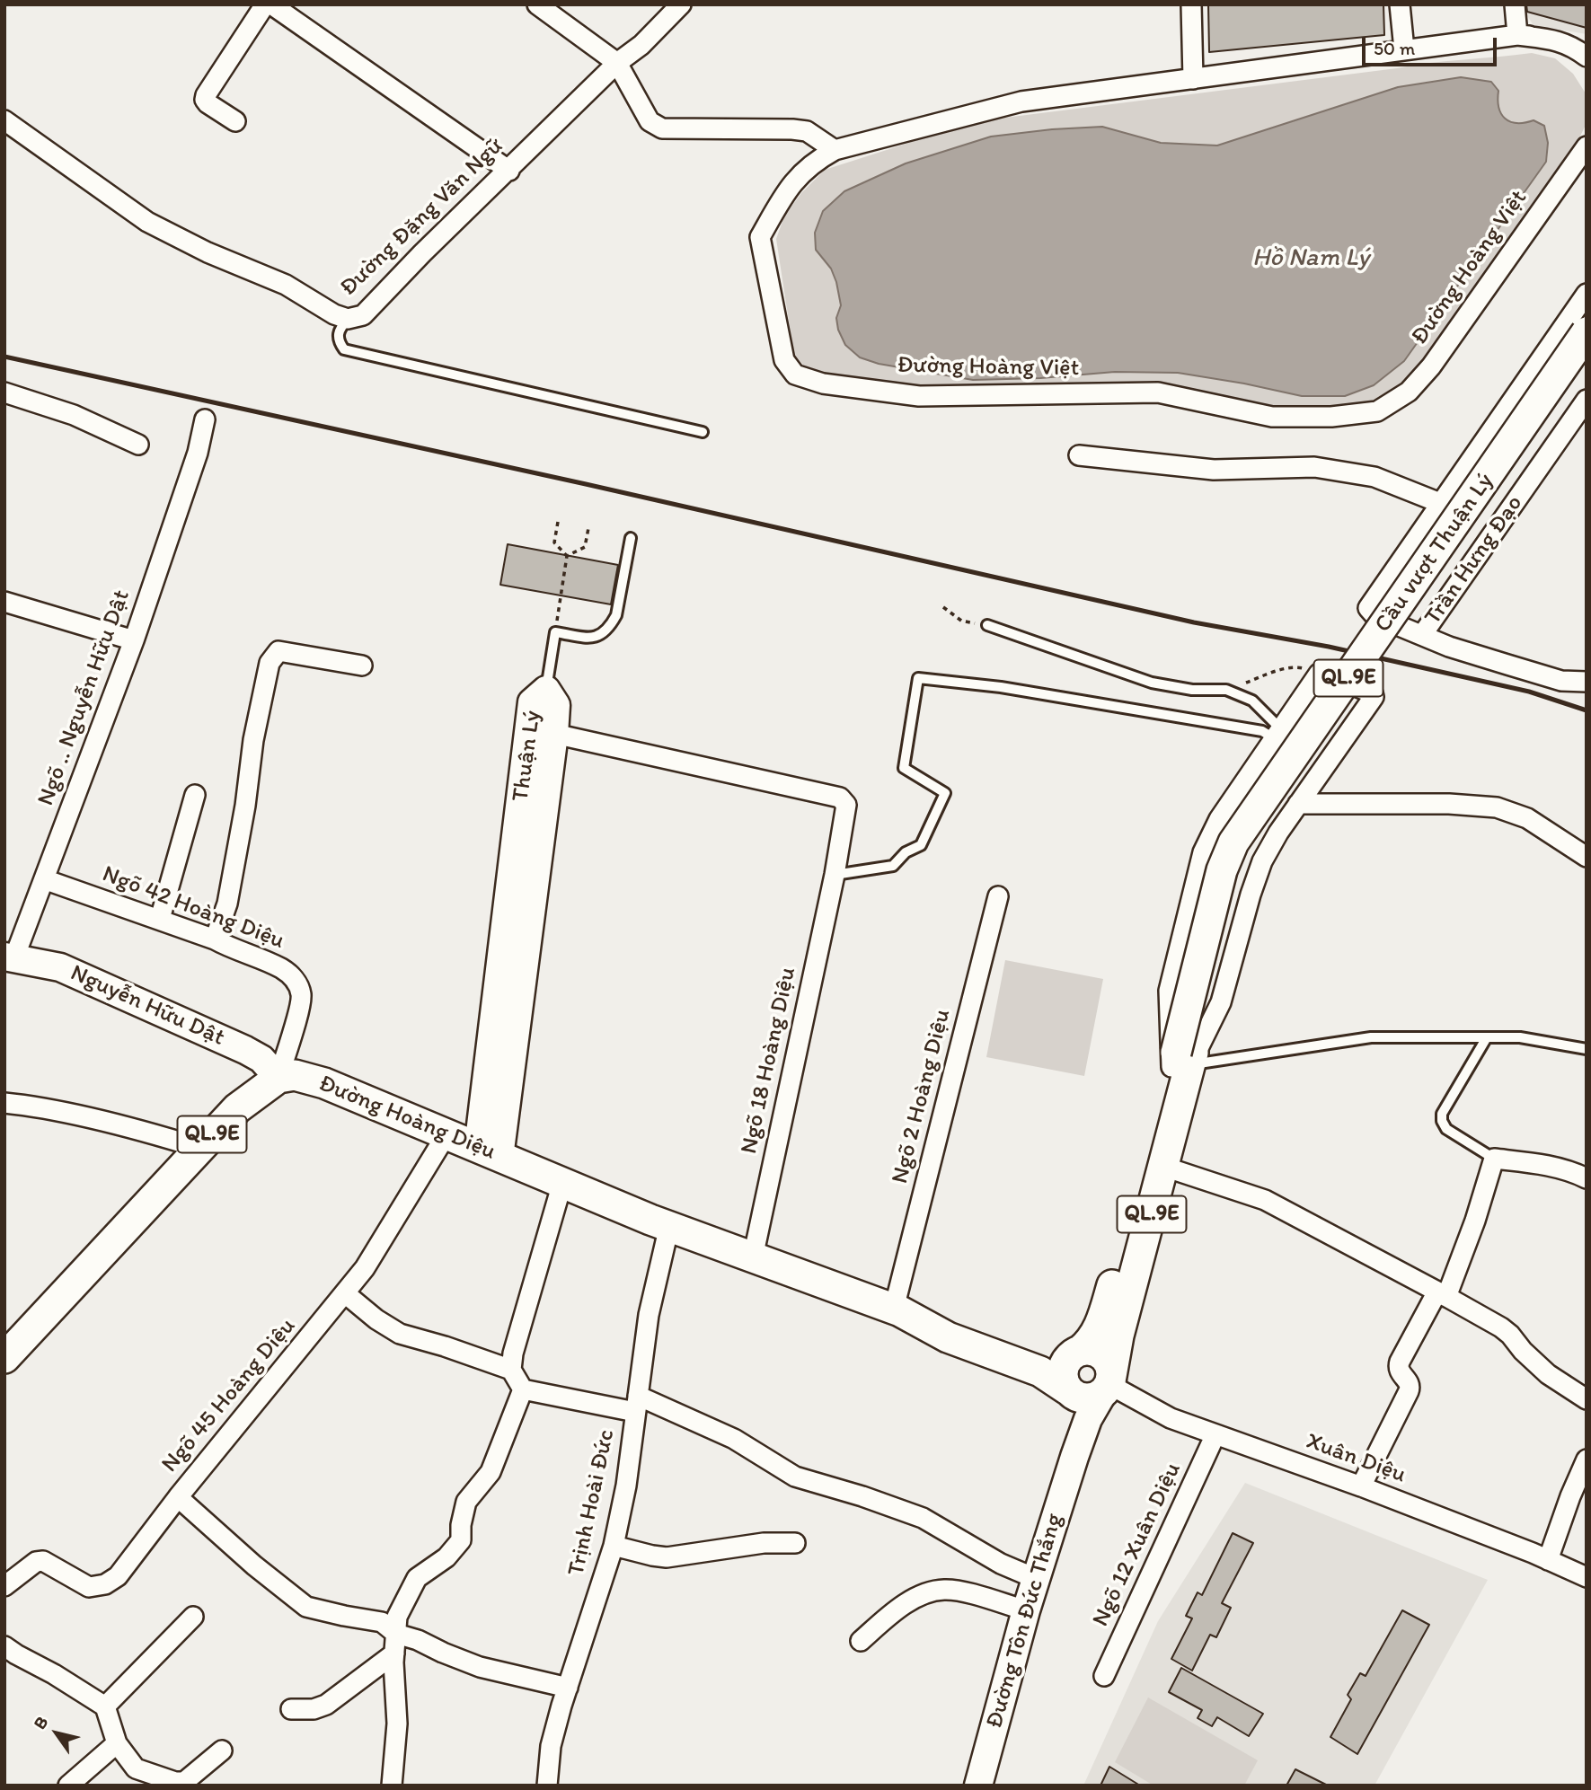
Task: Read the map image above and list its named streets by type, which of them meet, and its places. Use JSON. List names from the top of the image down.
{
  "streets": {
    "main road": ["Cầu vượt Thuận Lý", "QL.9E", "Đường Hoàng Diệu"],
    "street": [
      "Đường Đặng Văn Ngữ",
      "Đường Hoàng Việt",
      "Trần Hưng Đạo",
      "Ngõ .. Nguyễn Hữu Dật",
      "Thuận Lý",
      "Ngõ 42 Hoàng Diệu",
      "Nguyễn Hữu Dật",
      "Ngõ 18 Hoàng Diệu",
      "Ngõ 2 Hoàng Diệu",
      "Ngõ 45 Hoàng Diệu",
      "Xuân Diệu",
      "Trịnh Hoài Đức",
      "Ngõ 12 Xuân Diệu",
      "Đường Tôn Đức Thắng"
    ]
  },
  "crossings": [
    ["Cầu vượt Thuận Lý", "QL.9E"],
    ["QL.9E", "Ngõ 42 Hoàng Diệu"],
    ["QL.9E", "Nguyễn Hữu Dật"],
    ["QL.9E", "Đường Hoàng Diệu"],
    ["QL.9E", "Xuân Diệu"],
    ["Ngõ .. Nguyễn Hữu Dật", "Ngõ 42 Hoàng Diệu"],
    ["Ngõ .. Nguyễn Hữu Dật", "Nguyễn Hữu Dật"],
    ["Thuận Lý", "Ngõ 18 Hoàng Diệu"],
    ["Thuận Lý", "Đường Hoàng Diệu"],
    ["Ngõ 42 Hoàng Diệu", "Nguyễn Hữu Dật"],
    ["Ngõ 42 Hoàng Diệu", "Đường Hoàng Diệu"],
    ["Nguyễn Hữu Dật", "Đường Hoàng Diệu"],
    ["Ngõ 18 Hoàng Diệu", "Đường Hoàng Diệu"],
    ["Ngõ 2 Hoàng Diệu", "Đường Hoàng Diệu"],
    ["Đường Hoàng Diệu", "Ngõ 45 Hoàng Diệu"],
    ["Đường Hoàng Diệu", "Xuân Diệu"],
    ["Đường Hoàng Diệu", "Trịnh Hoài Đức"],
    ["Xuân Diệu", "Ngõ 12 Xuân Diệu"]
  ],
  "water": ["Hồ Nam Lý"],
  "scale_bar": "50 m",
  "north": "top left"
}
